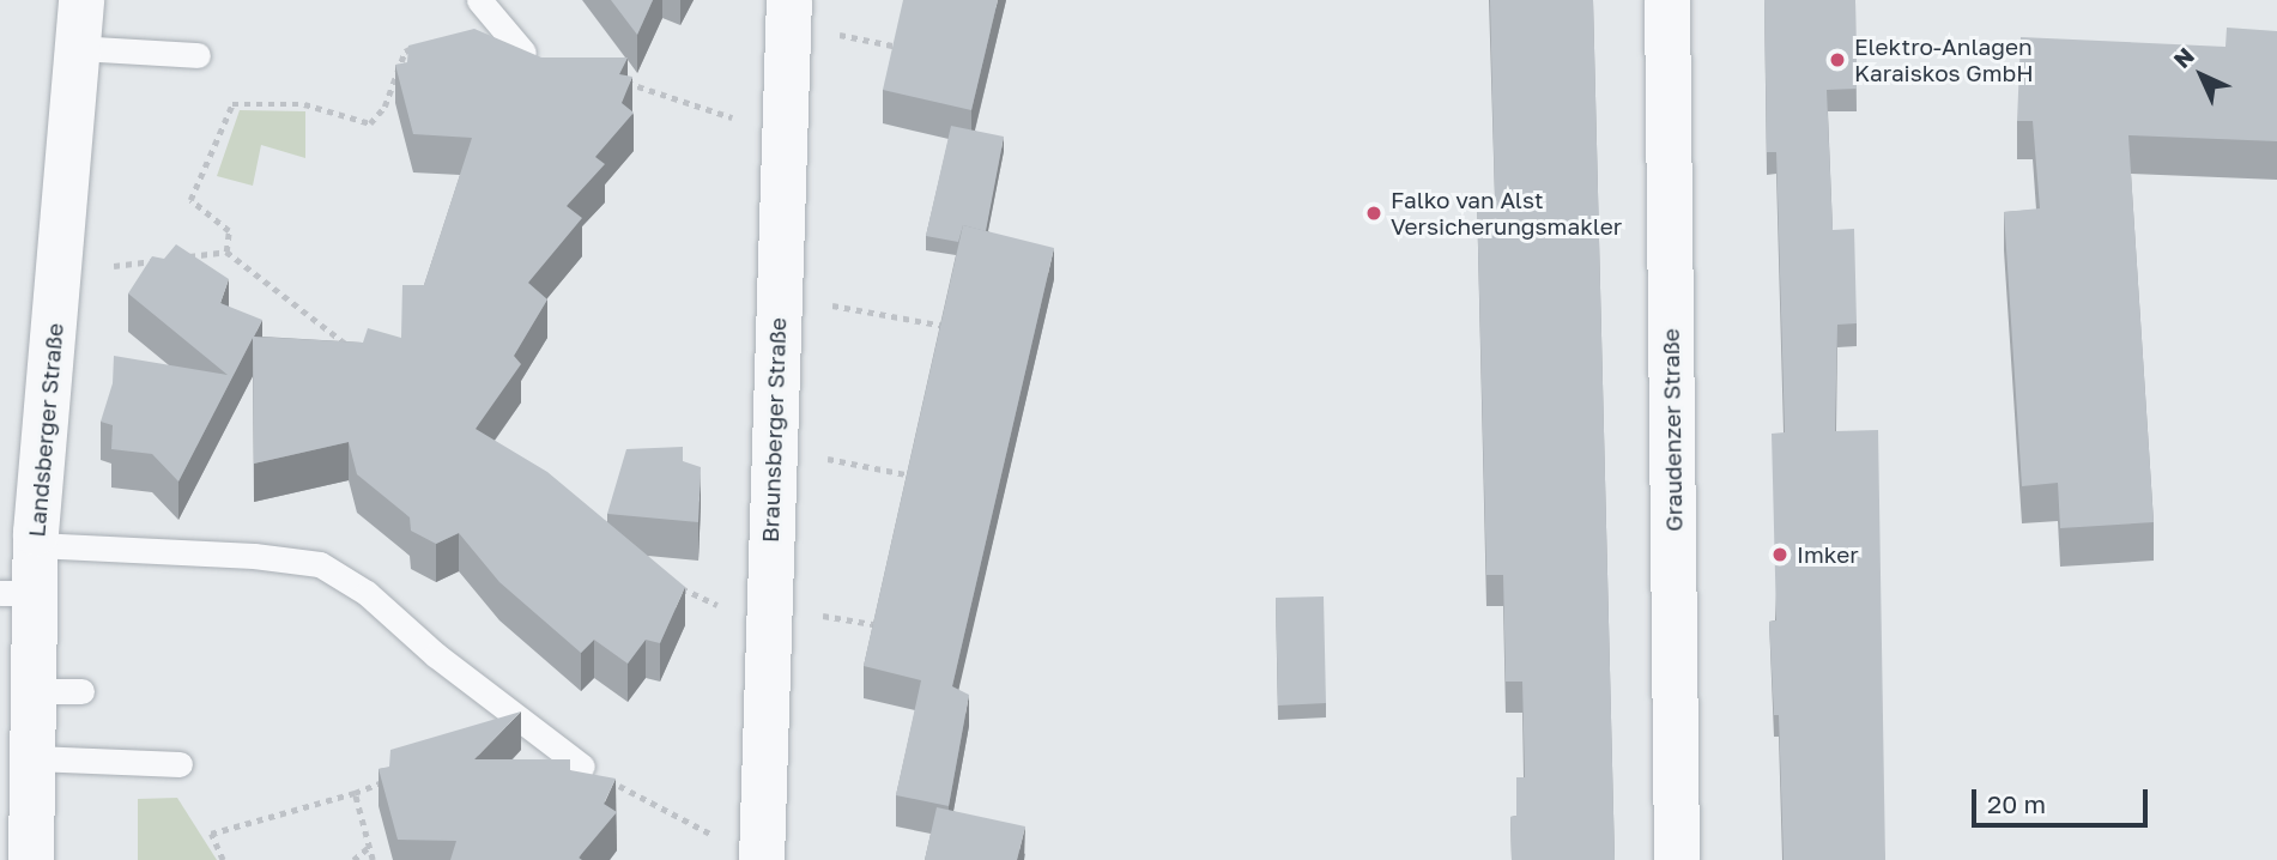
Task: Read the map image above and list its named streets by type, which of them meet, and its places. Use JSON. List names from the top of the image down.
{
  "streets": {
    "street": ["Landsberger Straße", "Braunsberger Straße", "Graudenzer Straße"]
  },
  "places": ["Elektro-Anlagen Karaiskos GmbH", "Falko van Alst Versicherungsmakler", "Imker"],
  "scale_bar": "20 m",
  "north": "top left"
}
